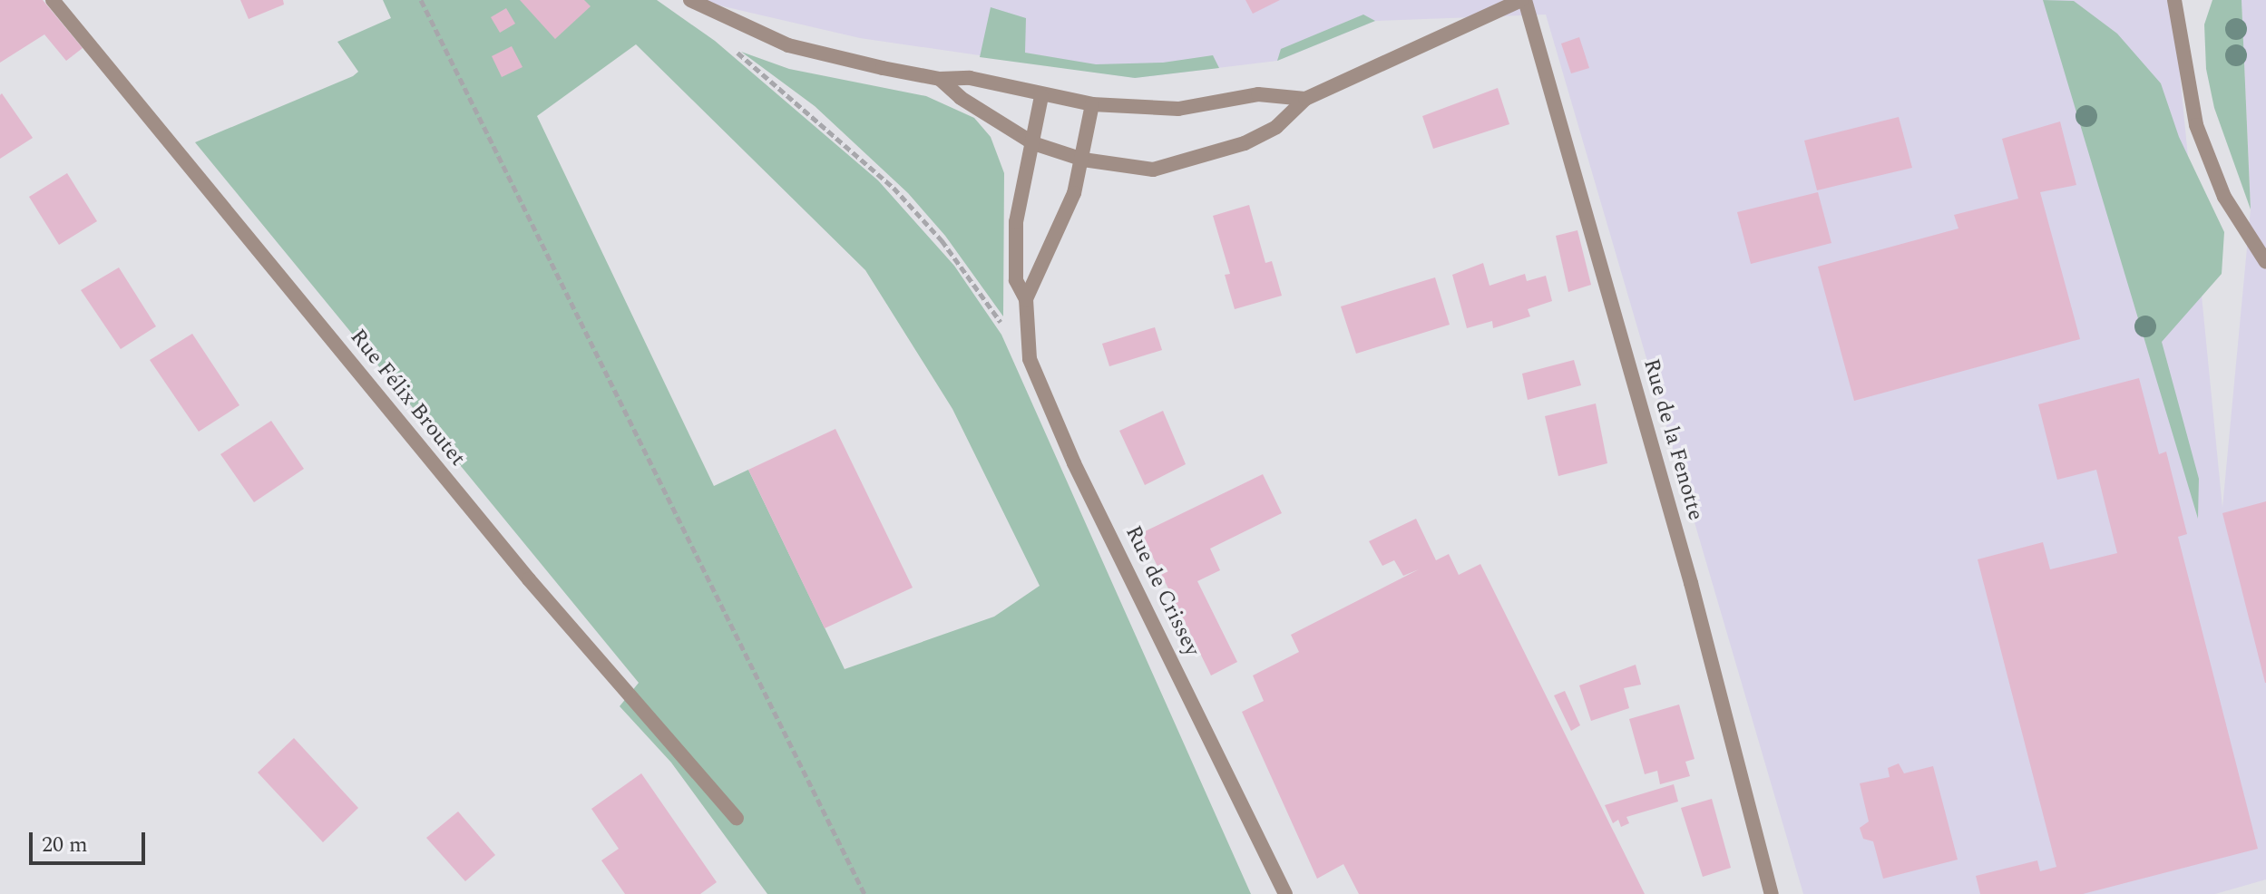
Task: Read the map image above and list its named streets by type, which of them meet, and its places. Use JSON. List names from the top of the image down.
{
  "streets": {
    "street": ["Rue Félix Broutet", "Rue de la Fenotte", "Rue de Crissey"]
  },
  "scale_bar": "20 m"
}
